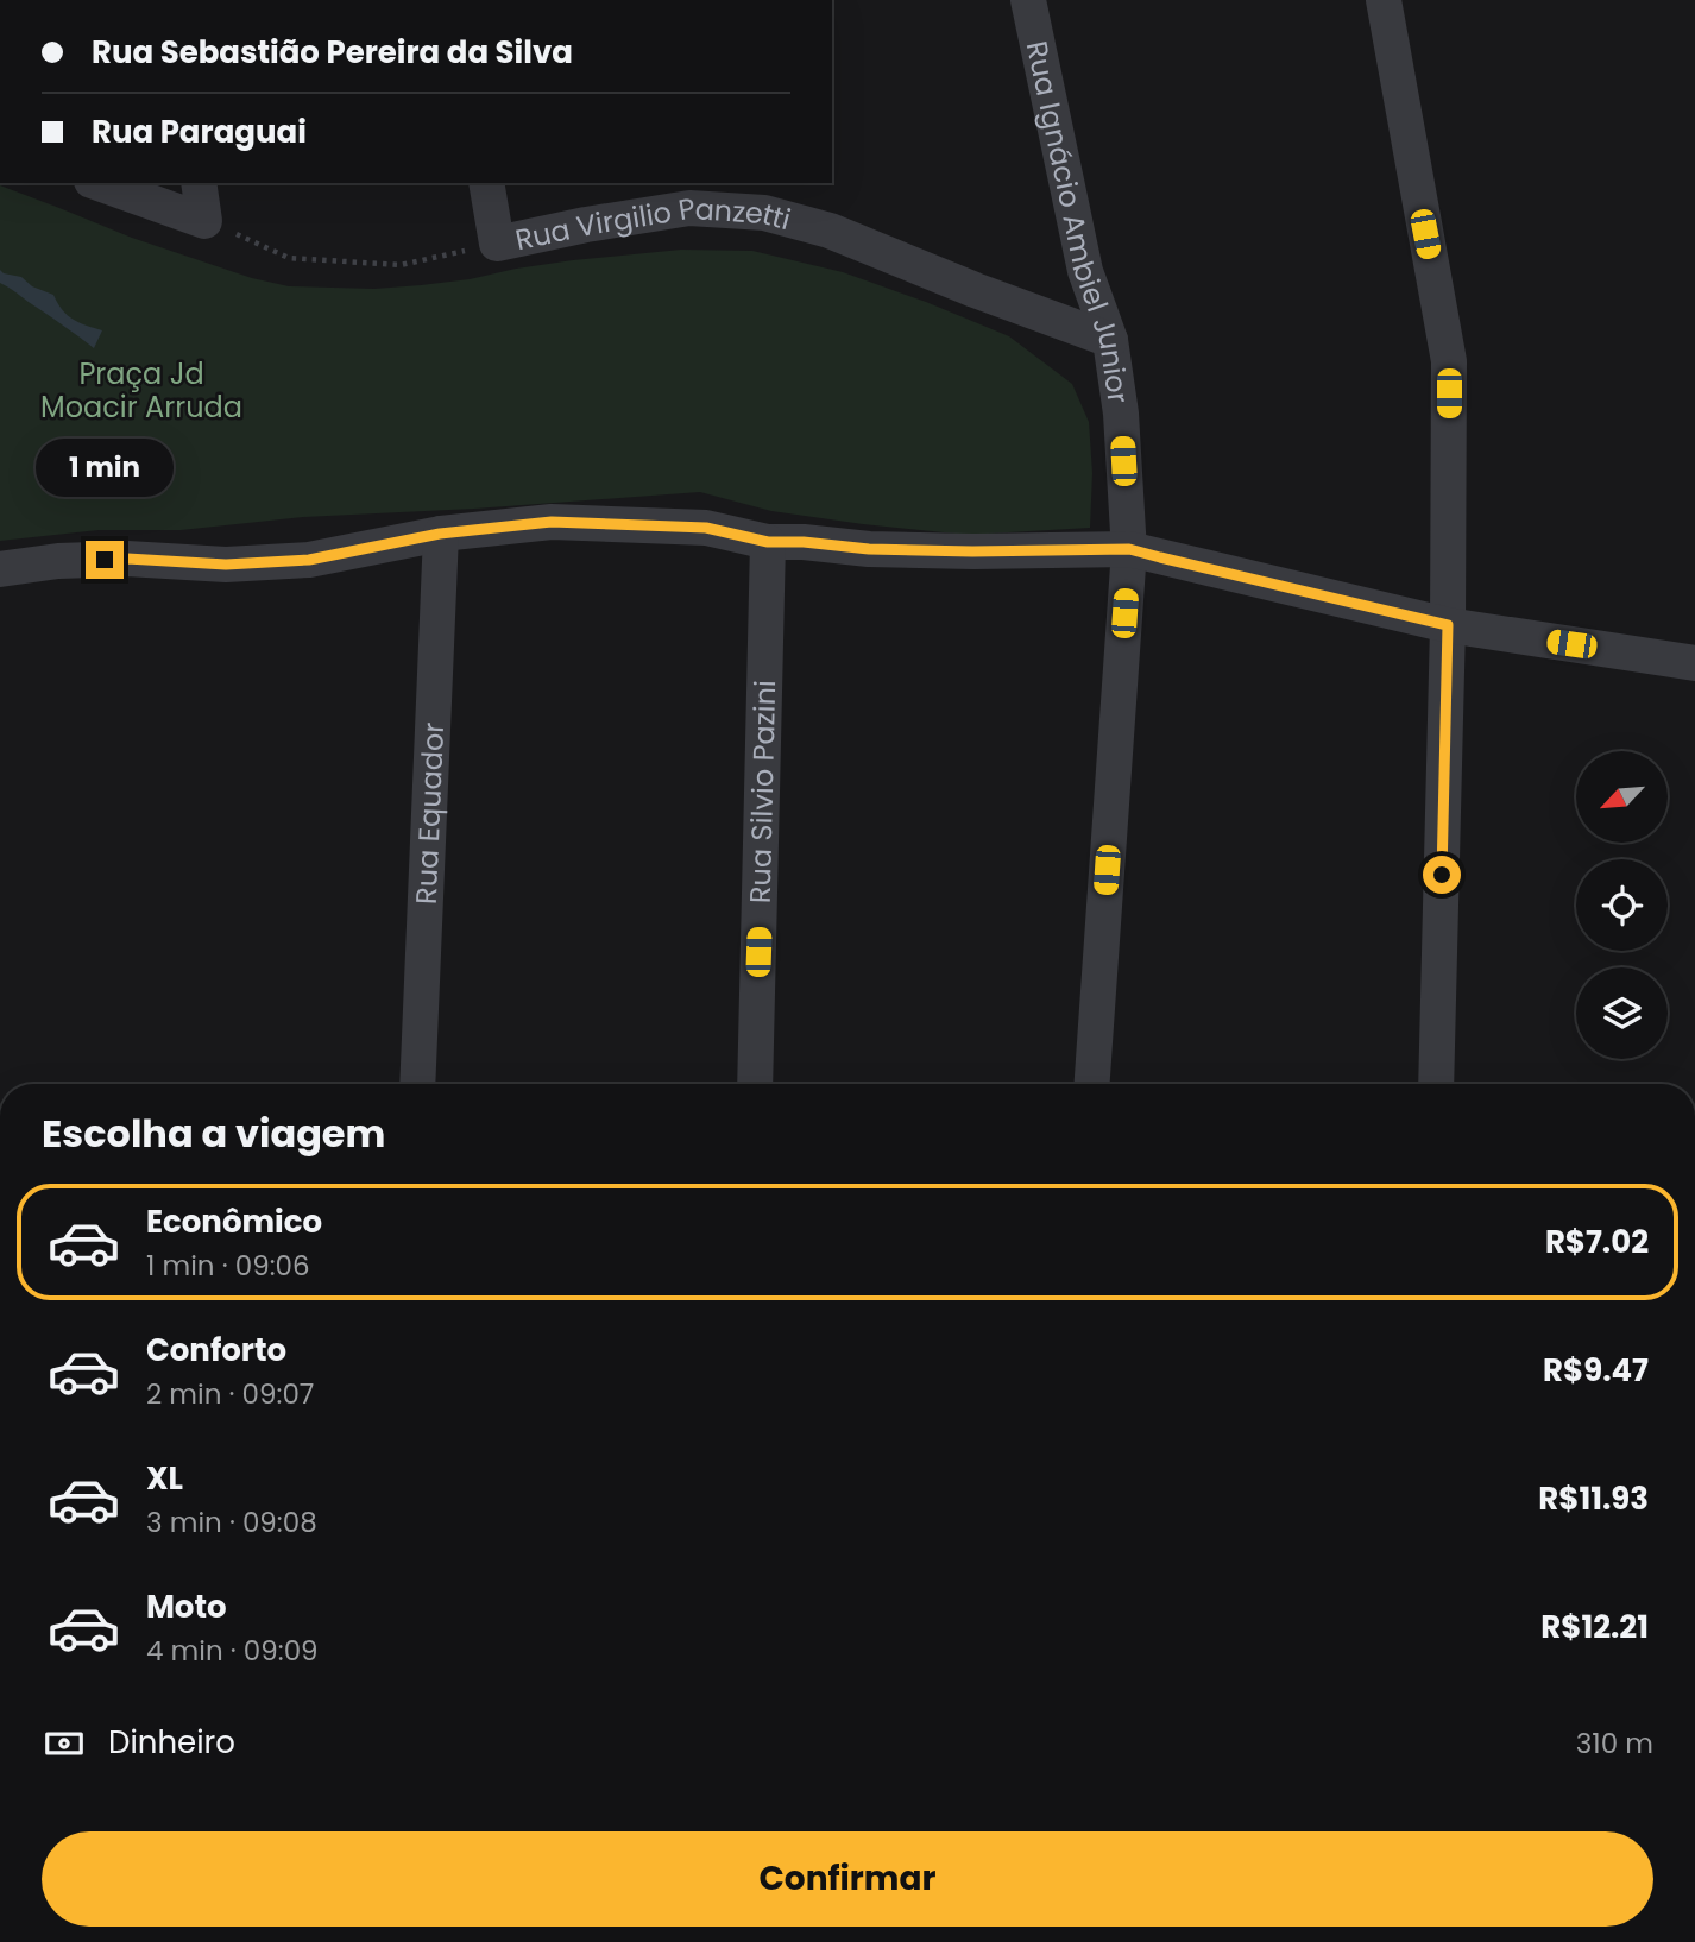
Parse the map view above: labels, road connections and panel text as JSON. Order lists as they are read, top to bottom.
{
  "streets": {
    "street": [
      "Rua Ignácio Ambiel Junior",
      "Rua Virgilio Panzetti",
      "Rua Silvio Pazini",
      "Rua Equador"
    ]
  },
  "crossings": [
    ["Rua Ignácio Ambiel Junior", "Rua Virgilio Panzetti"]
  ],
  "parks": ["Praça Jd Moacir Arruda"],
  "north": "bottom left",
  "page": {
    "banner": ["Rua Sebastião Pereira da Silva", "Rua Paraguai"],
    "bubble": "1 min",
    "heading": "Escolha a viagem",
    "list": [
      {
        "name": "Econômico",
        "note": "1 min · 09:06",
        "value": "R$7.02"
      },
      {
        "name": "Conforto",
        "note": "2 min · 09:07",
        "value": "R$9.47"
      },
      {
        "name": "XL",
        "note": "3 min · 09:08",
        "value": "R$11.93"
      },
      {
        "name": "Moto",
        "note": "4 min · 09:09",
        "value": "R$12.21"
      }
    ],
    "pay": ["Dinheiro", "310 m"],
    "buttons": "Confirmar"
  }
}
